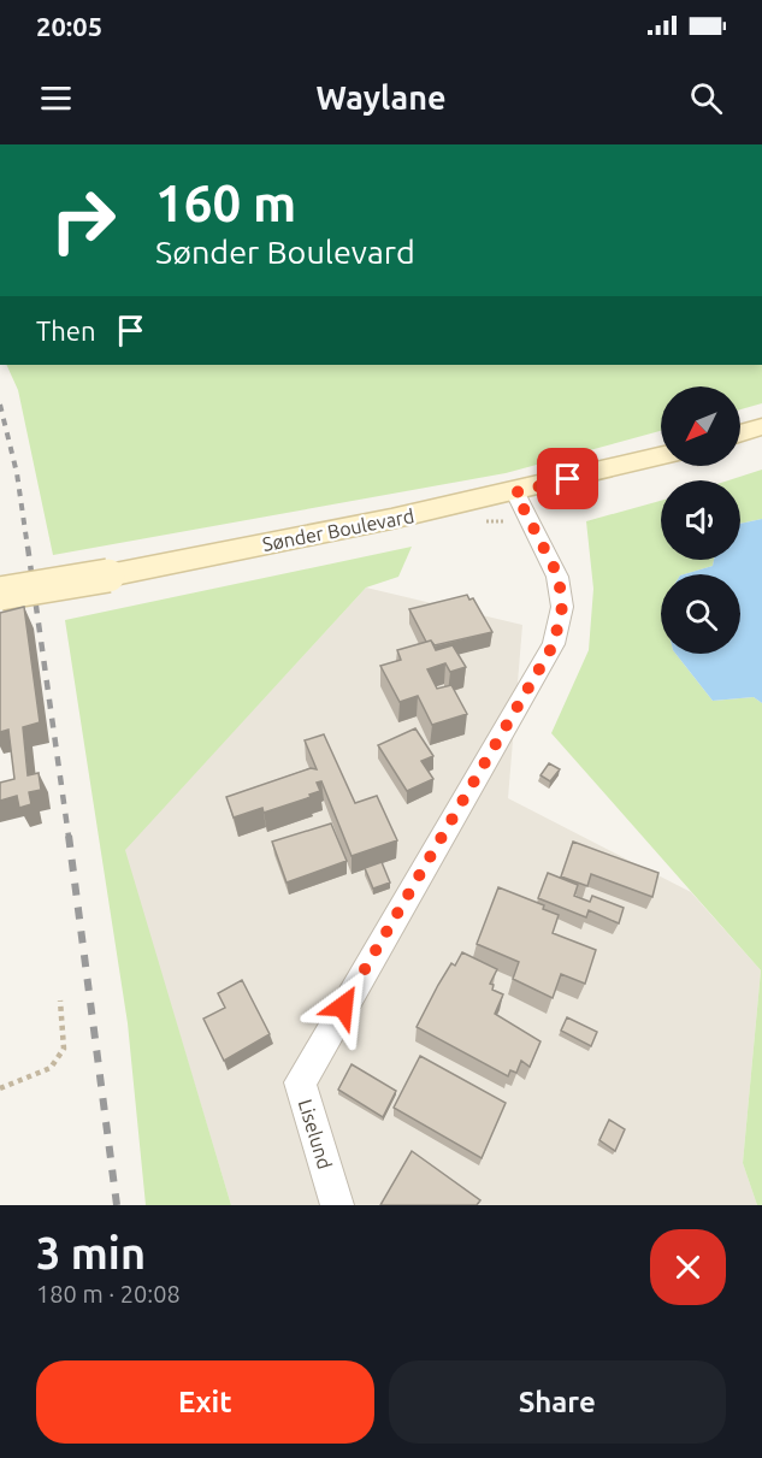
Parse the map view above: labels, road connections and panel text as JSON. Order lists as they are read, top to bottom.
{
  "streets": {
    "street": ["Sønder Boulevard", "Liselund"]
  },
  "crossings": [
    ["Sønder Boulevard", "Liselund"]
  ],
  "north": "bottom left",
  "page": {
    "status": "20:05",
    "header": "Waylane",
    "turn": ["160 m", "Sønder Boulevard"],
    "then": "Then",
    "heading": ["3 min", "180 m · 20:08"],
    "buttons": ["Exit", "Share"]
  }
}
